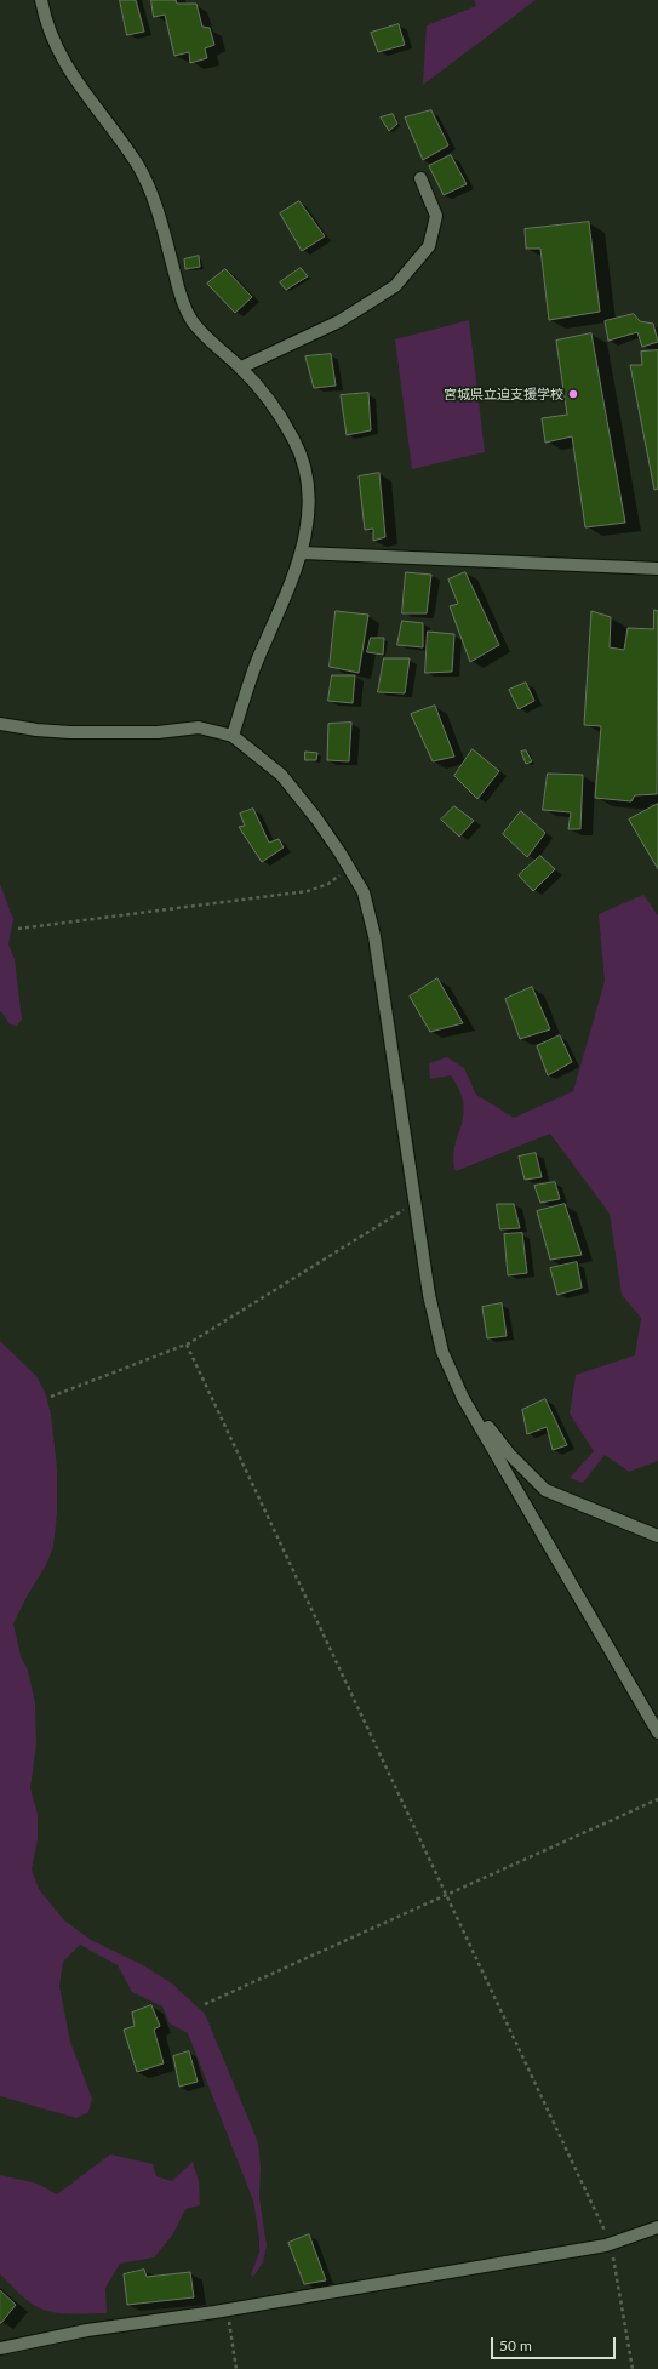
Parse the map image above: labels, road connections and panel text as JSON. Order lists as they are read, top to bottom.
{
  "places": ["宮城県立迫支援学校"],
  "scale_bar": "50 m"
}
